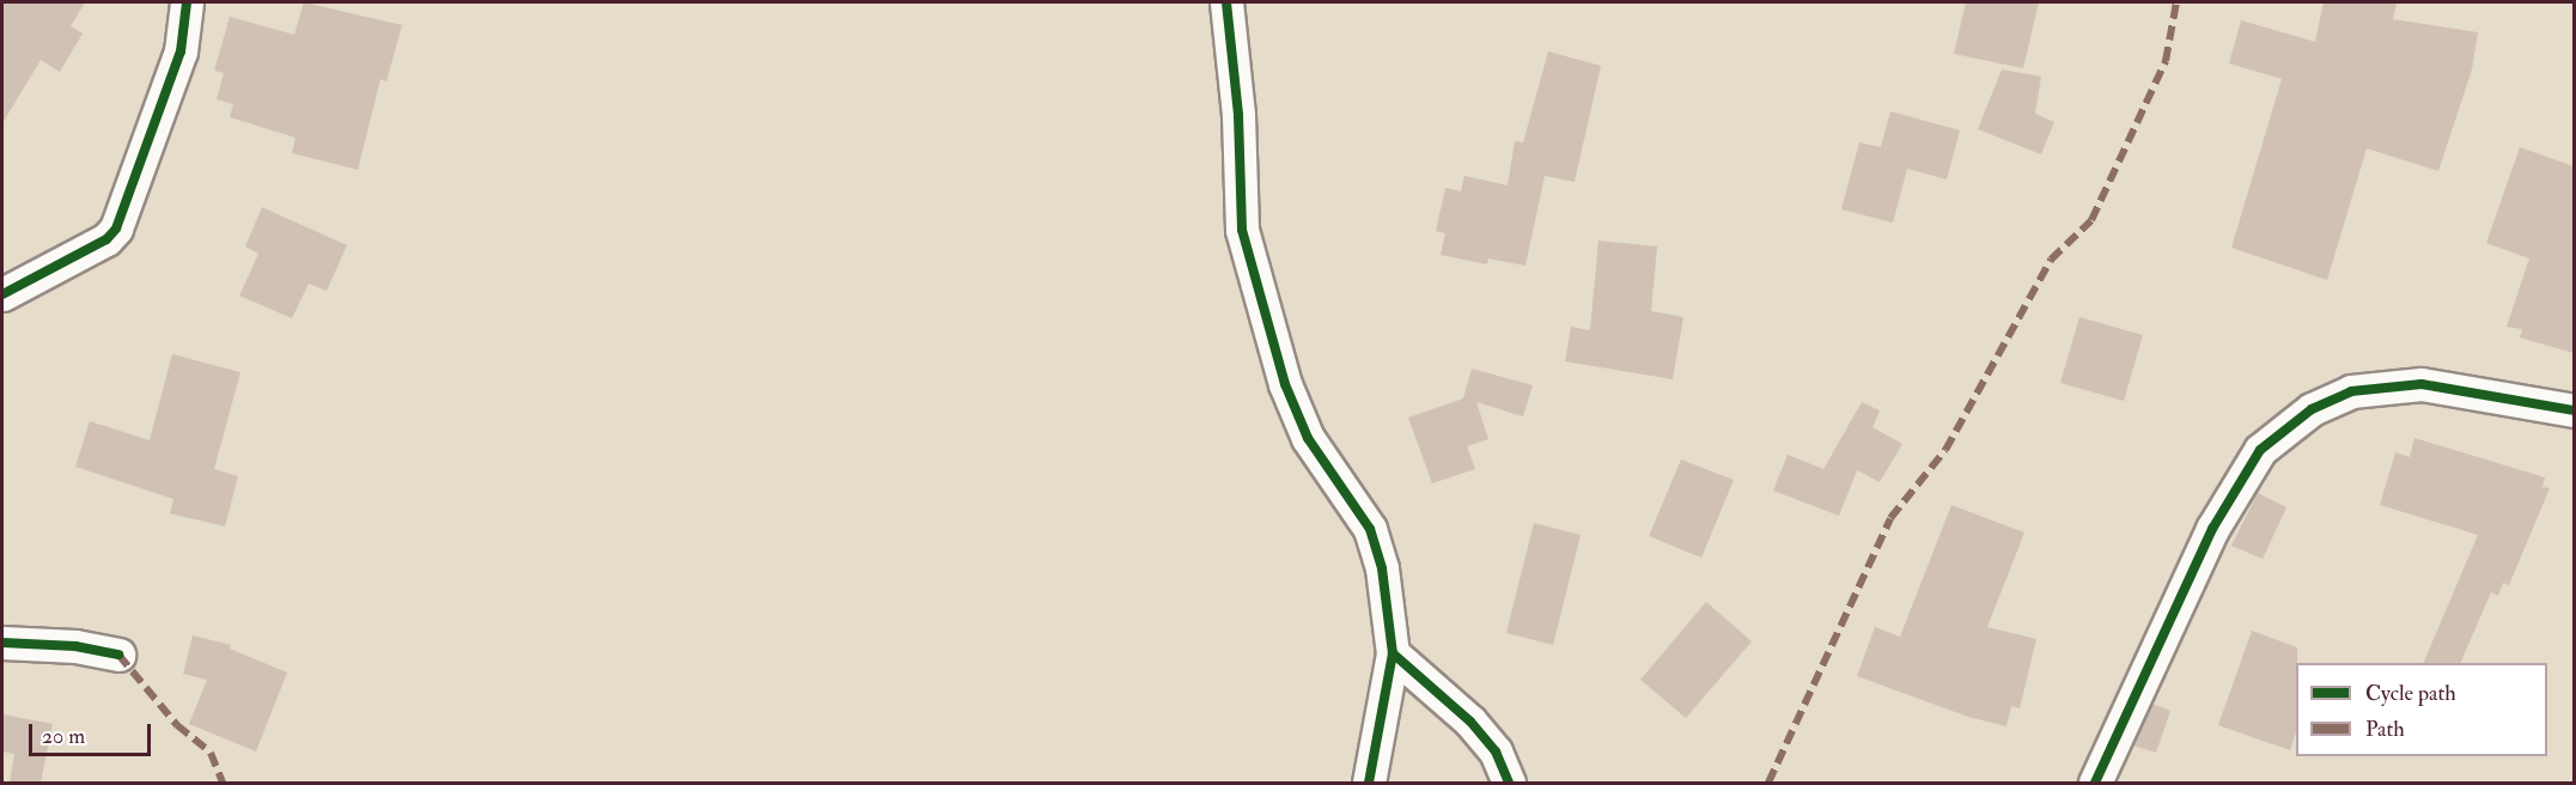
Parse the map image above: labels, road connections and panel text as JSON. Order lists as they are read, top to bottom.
{
  "legend": ["Cycle path", "Path"],
  "scale_bar": "20 m"
}
